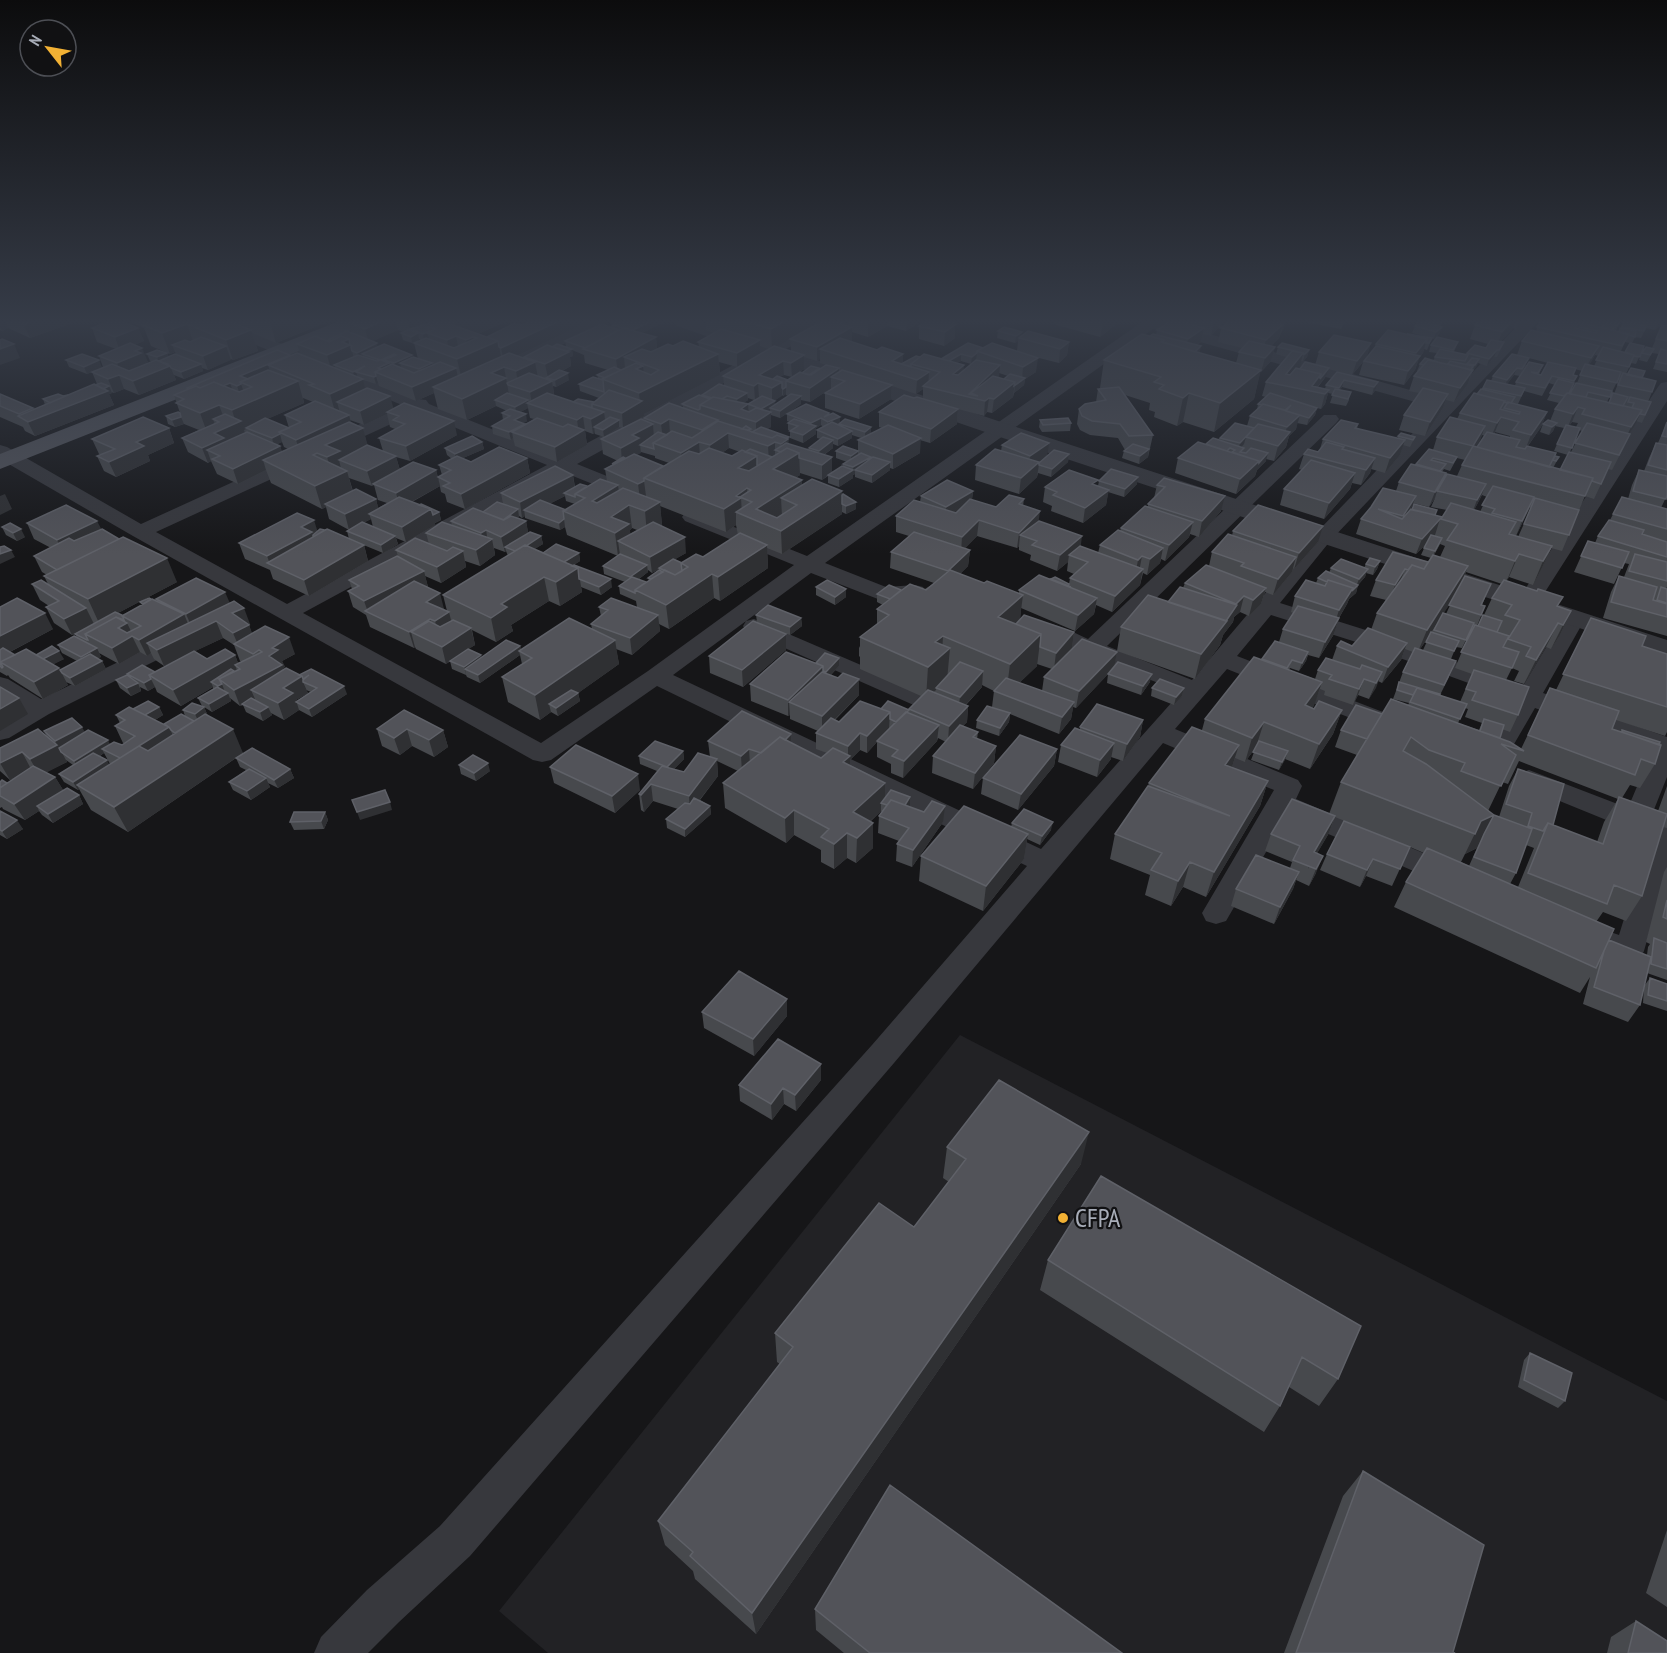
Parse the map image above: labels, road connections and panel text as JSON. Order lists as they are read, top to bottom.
{
  "places": ["CFPA"],
  "north": "top left"
}
